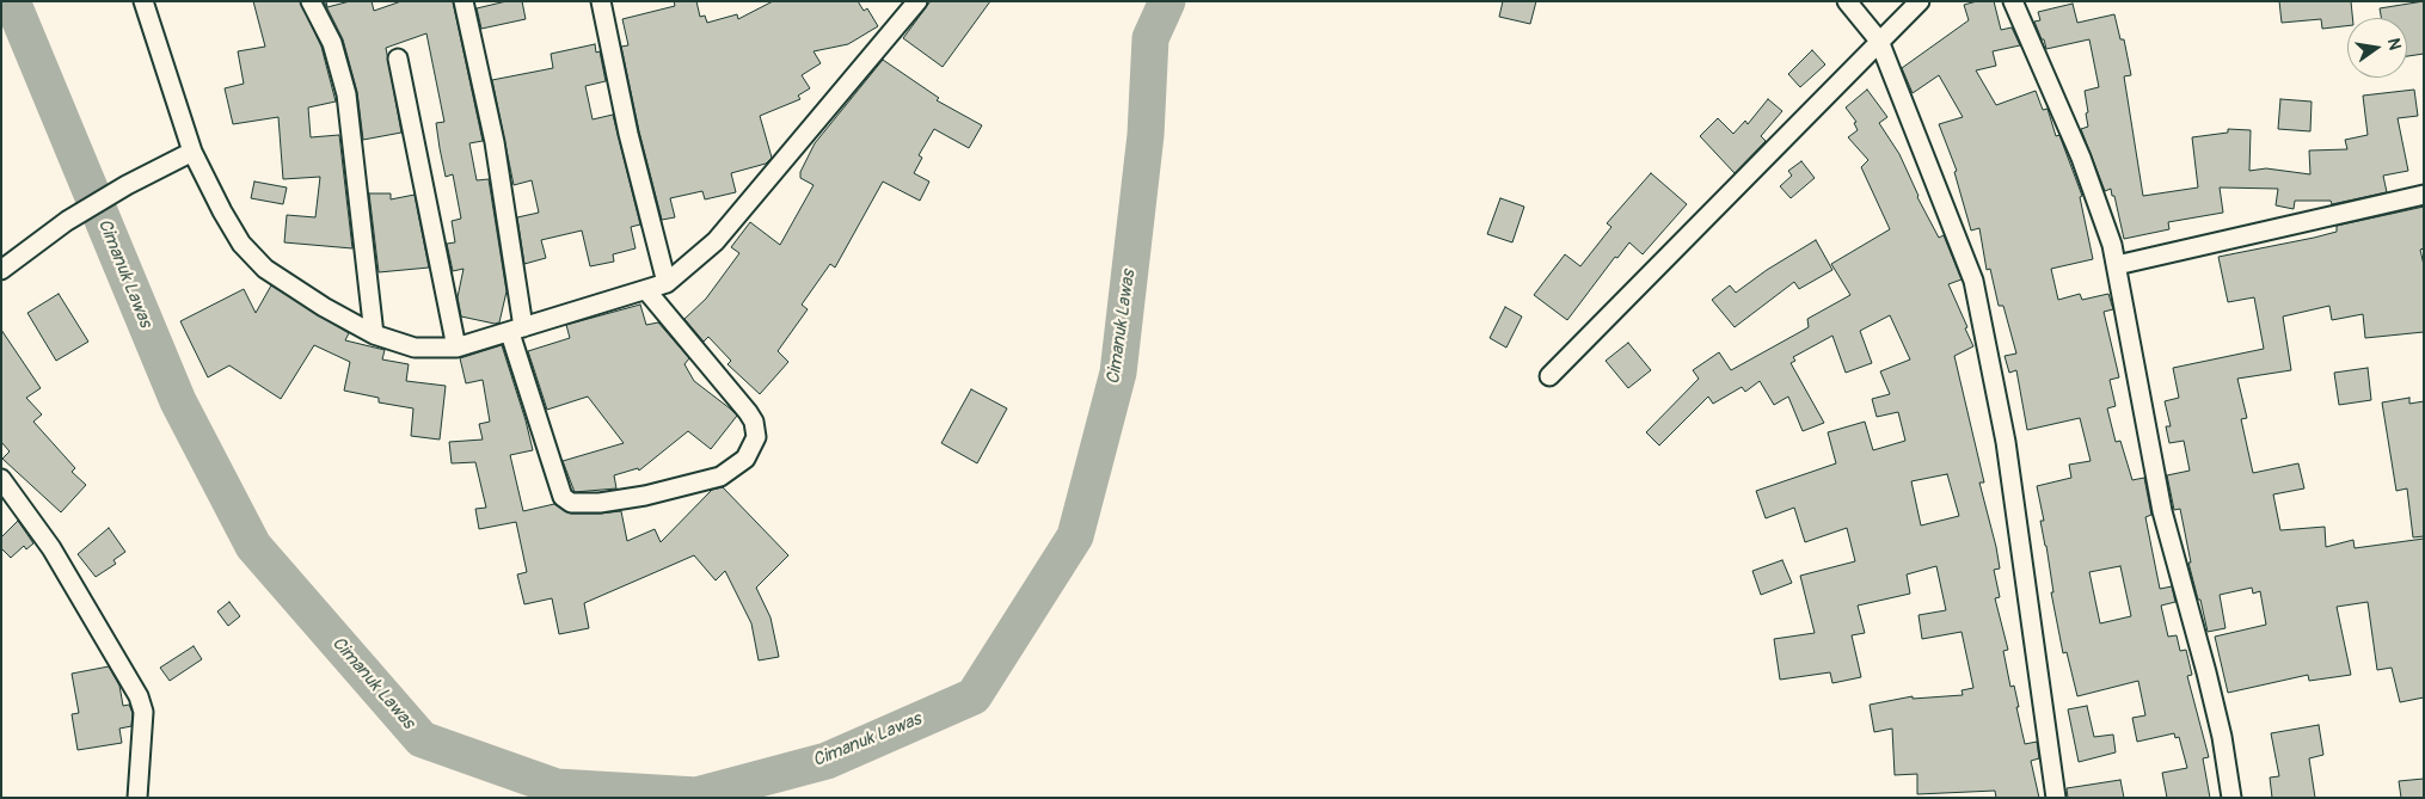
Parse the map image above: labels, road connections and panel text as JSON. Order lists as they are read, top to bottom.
{
  "water": ["Cimanuk Lawas"],
  "north": "right"
}
